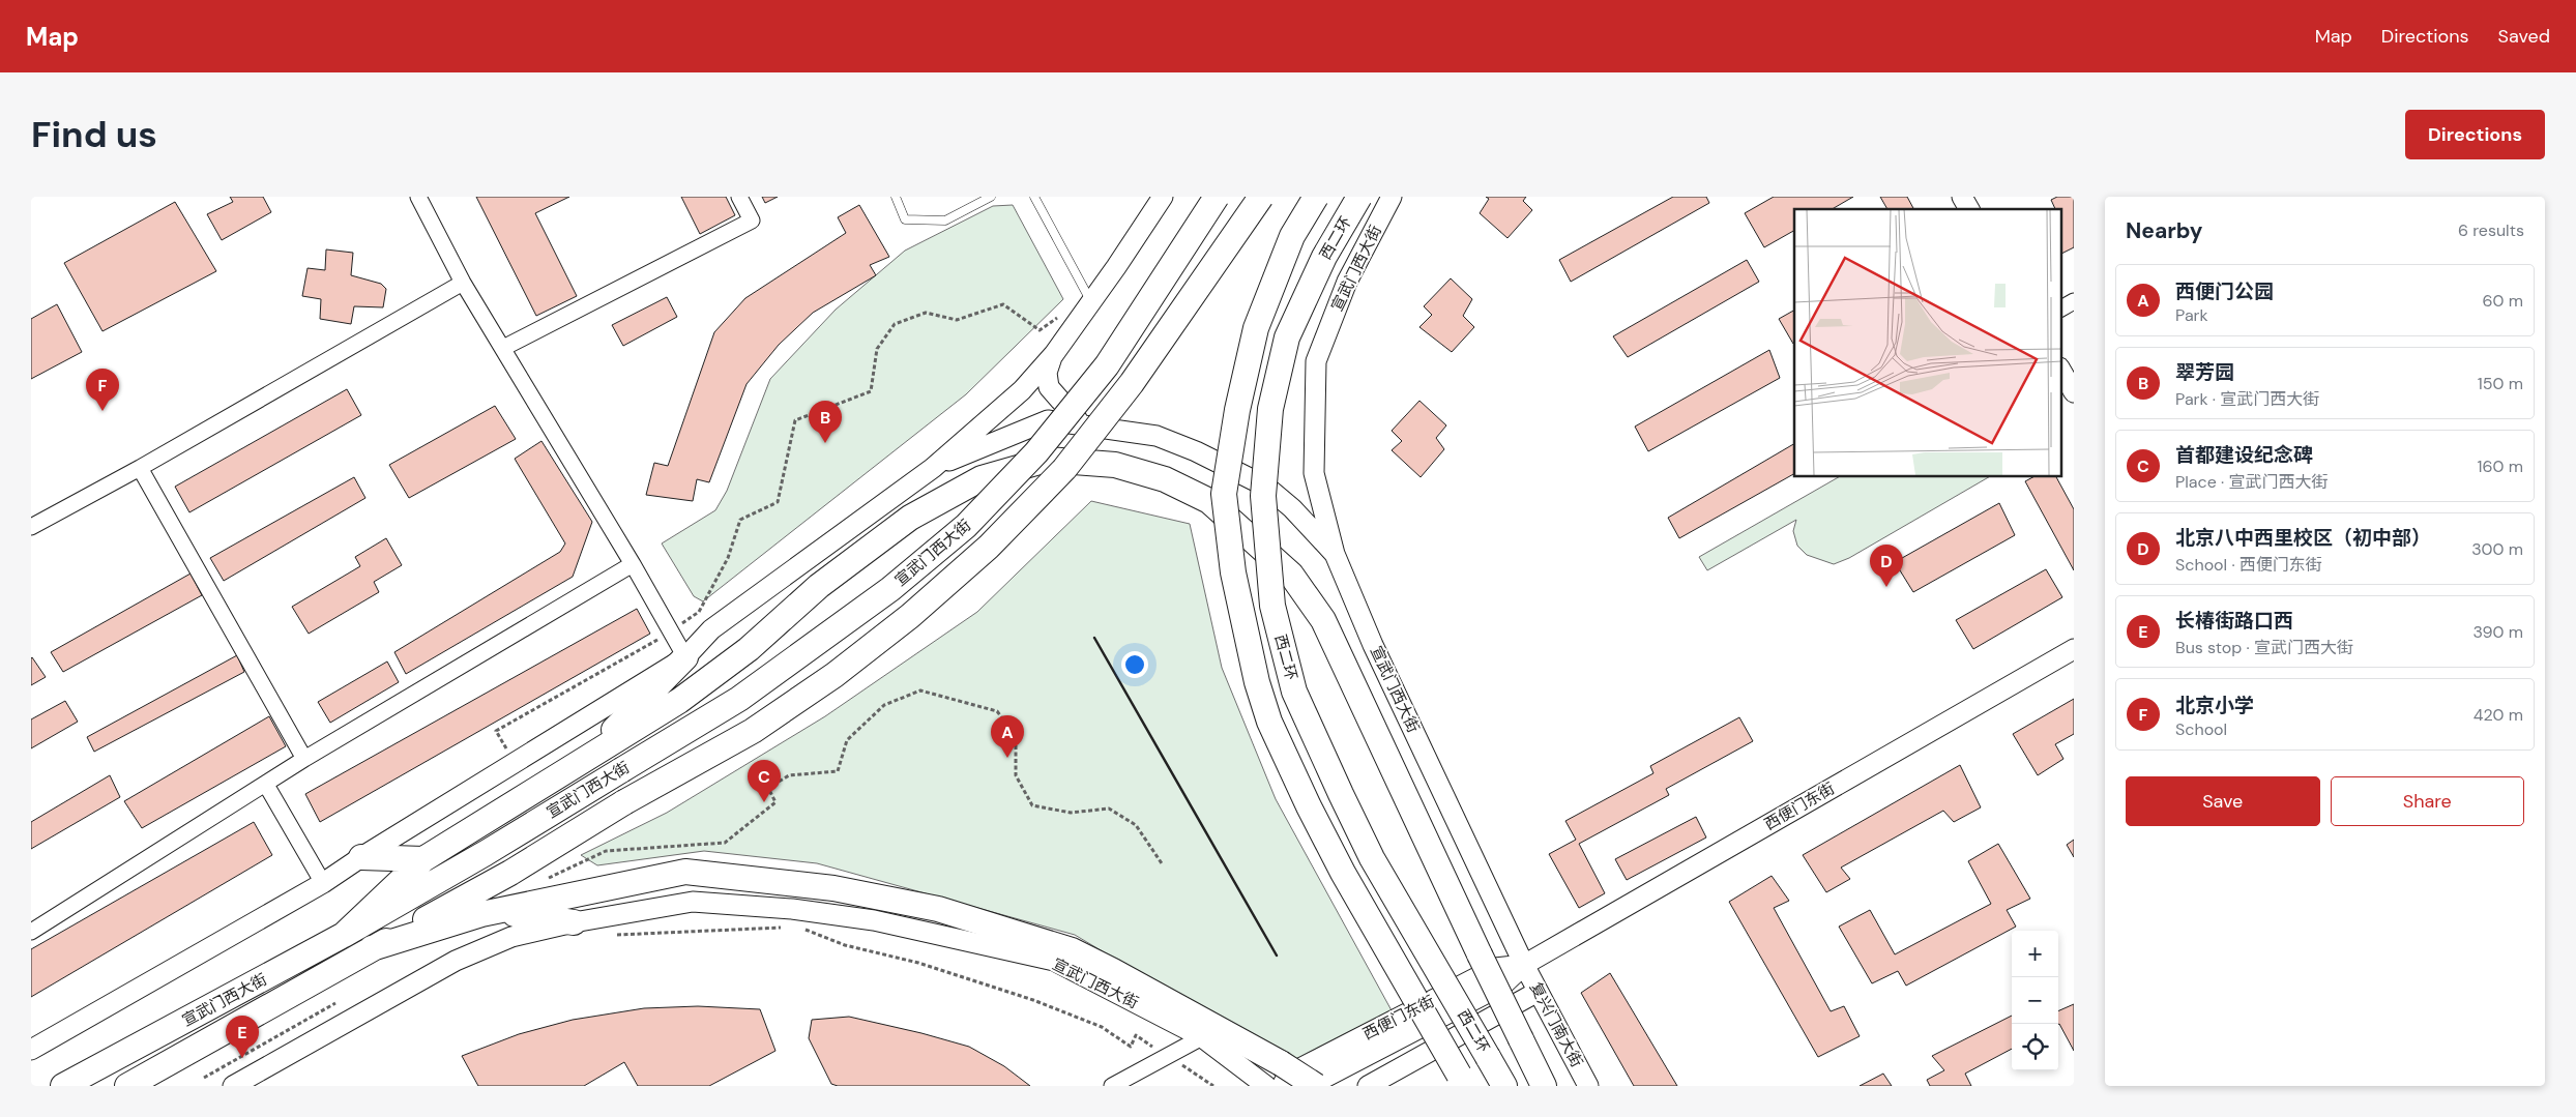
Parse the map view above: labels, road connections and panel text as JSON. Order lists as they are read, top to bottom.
{
  "streets": {
    "highway": ["西二环", "宣武门西大街"],
    "street": ["西便门东街", "复兴门南大街"]
  },
  "crossings": [
    ["宣武门西大街", "西便门东街"],
    ["宣武门西大街", "复兴门南大街"],
    ["西便门东街", "复兴门南大街"]
  ],
  "page": {
    "header": "Map",
    "nav": ["Map", "Directions", "Saved"],
    "buttons": [
      "Directions",
      ["Save", "Share"]
    ],
    "title": "Find us",
    "heading": ["Nearby", "6 results"],
    "list": [
      {
        "mark": "A",
        "name": "西便门公园",
        "note": "Park",
        "value": "60 m"
      },
      {
        "mark": "B",
        "name": "翠芳园",
        "note": "Park · 宣武门西大街",
        "value": "150 m"
      },
      {
        "mark": "C",
        "name": "首都建设纪念碑",
        "note": "Place · 宣武门西大街",
        "value": "160 m"
      },
      {
        "mark": "D",
        "name": "北京八中西里校区（初中部）",
        "note": "School · 西便门东街",
        "value": "300 m"
      },
      {
        "mark": "E",
        "name": "长椿街路口西",
        "note": "Bus stop · 宣武门西大街",
        "value": "390 m"
      },
      {
        "mark": "F",
        "name": "北京小学",
        "note": "School",
        "value": "420 m"
      }
    ],
    "pins": [
      "F",
      "B",
      "D",
      "A",
      "C",
      "E"
    ],
    "map_buttons": ["+", "−"]
  }
}
